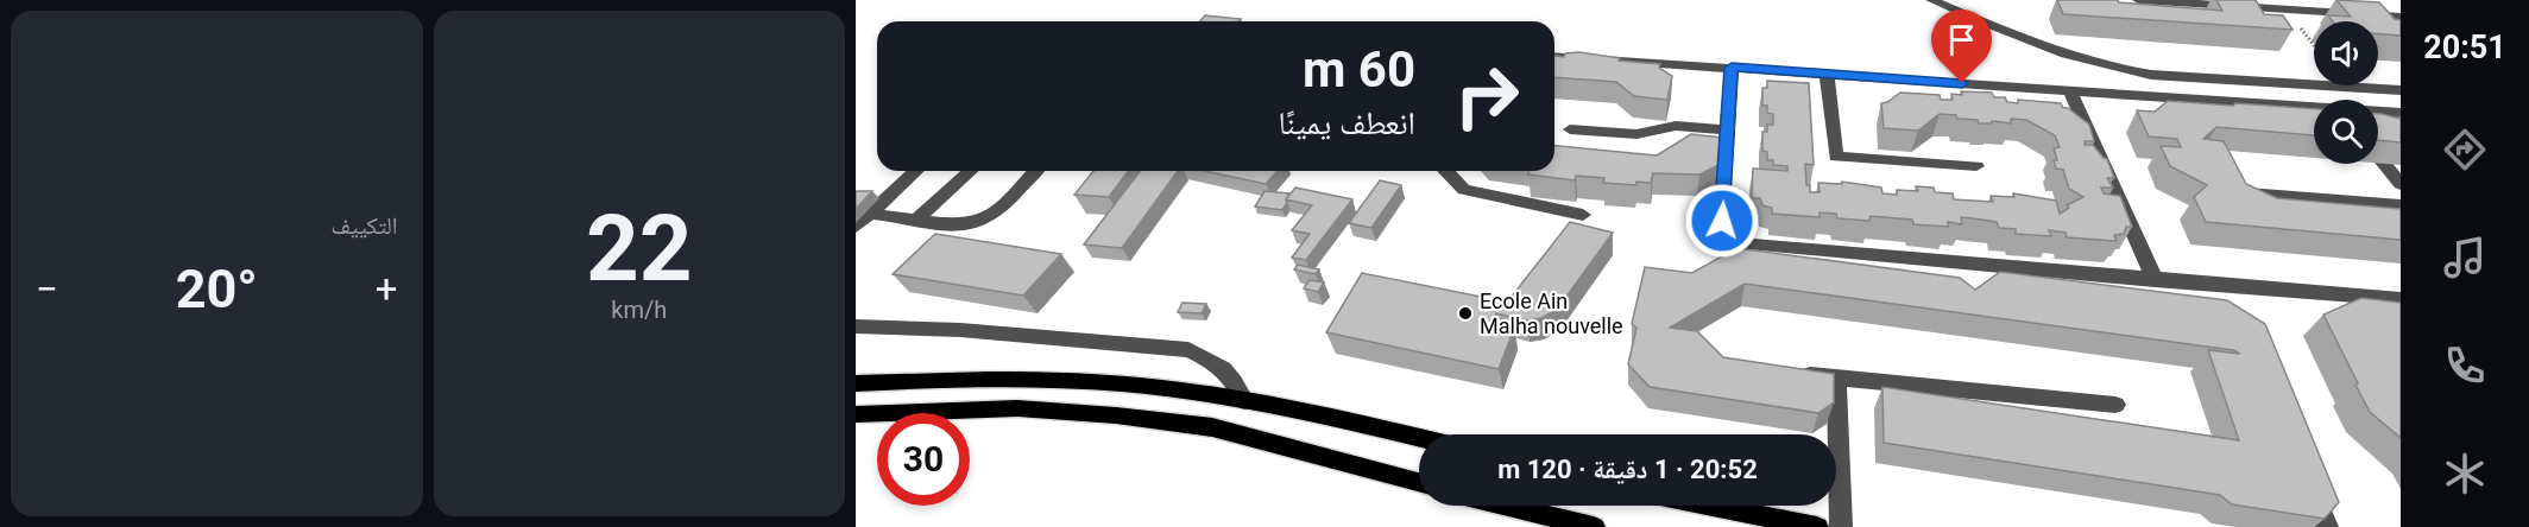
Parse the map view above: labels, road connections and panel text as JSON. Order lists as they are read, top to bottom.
{
  "places": ["Ecole Ain Malha nouvelle"],
  "page": {
    "tabs": "20:51",
    "tile": [
      ["22", "km/h"],
      "التكييف"
    ],
    "turn": ["60 m", "انعطف يمينًا"],
    "heat": ["−", "20°", "+"],
    "limit": "30",
    "trip": "20:52 · 1 دقيقة · 120 m"
  }
}
